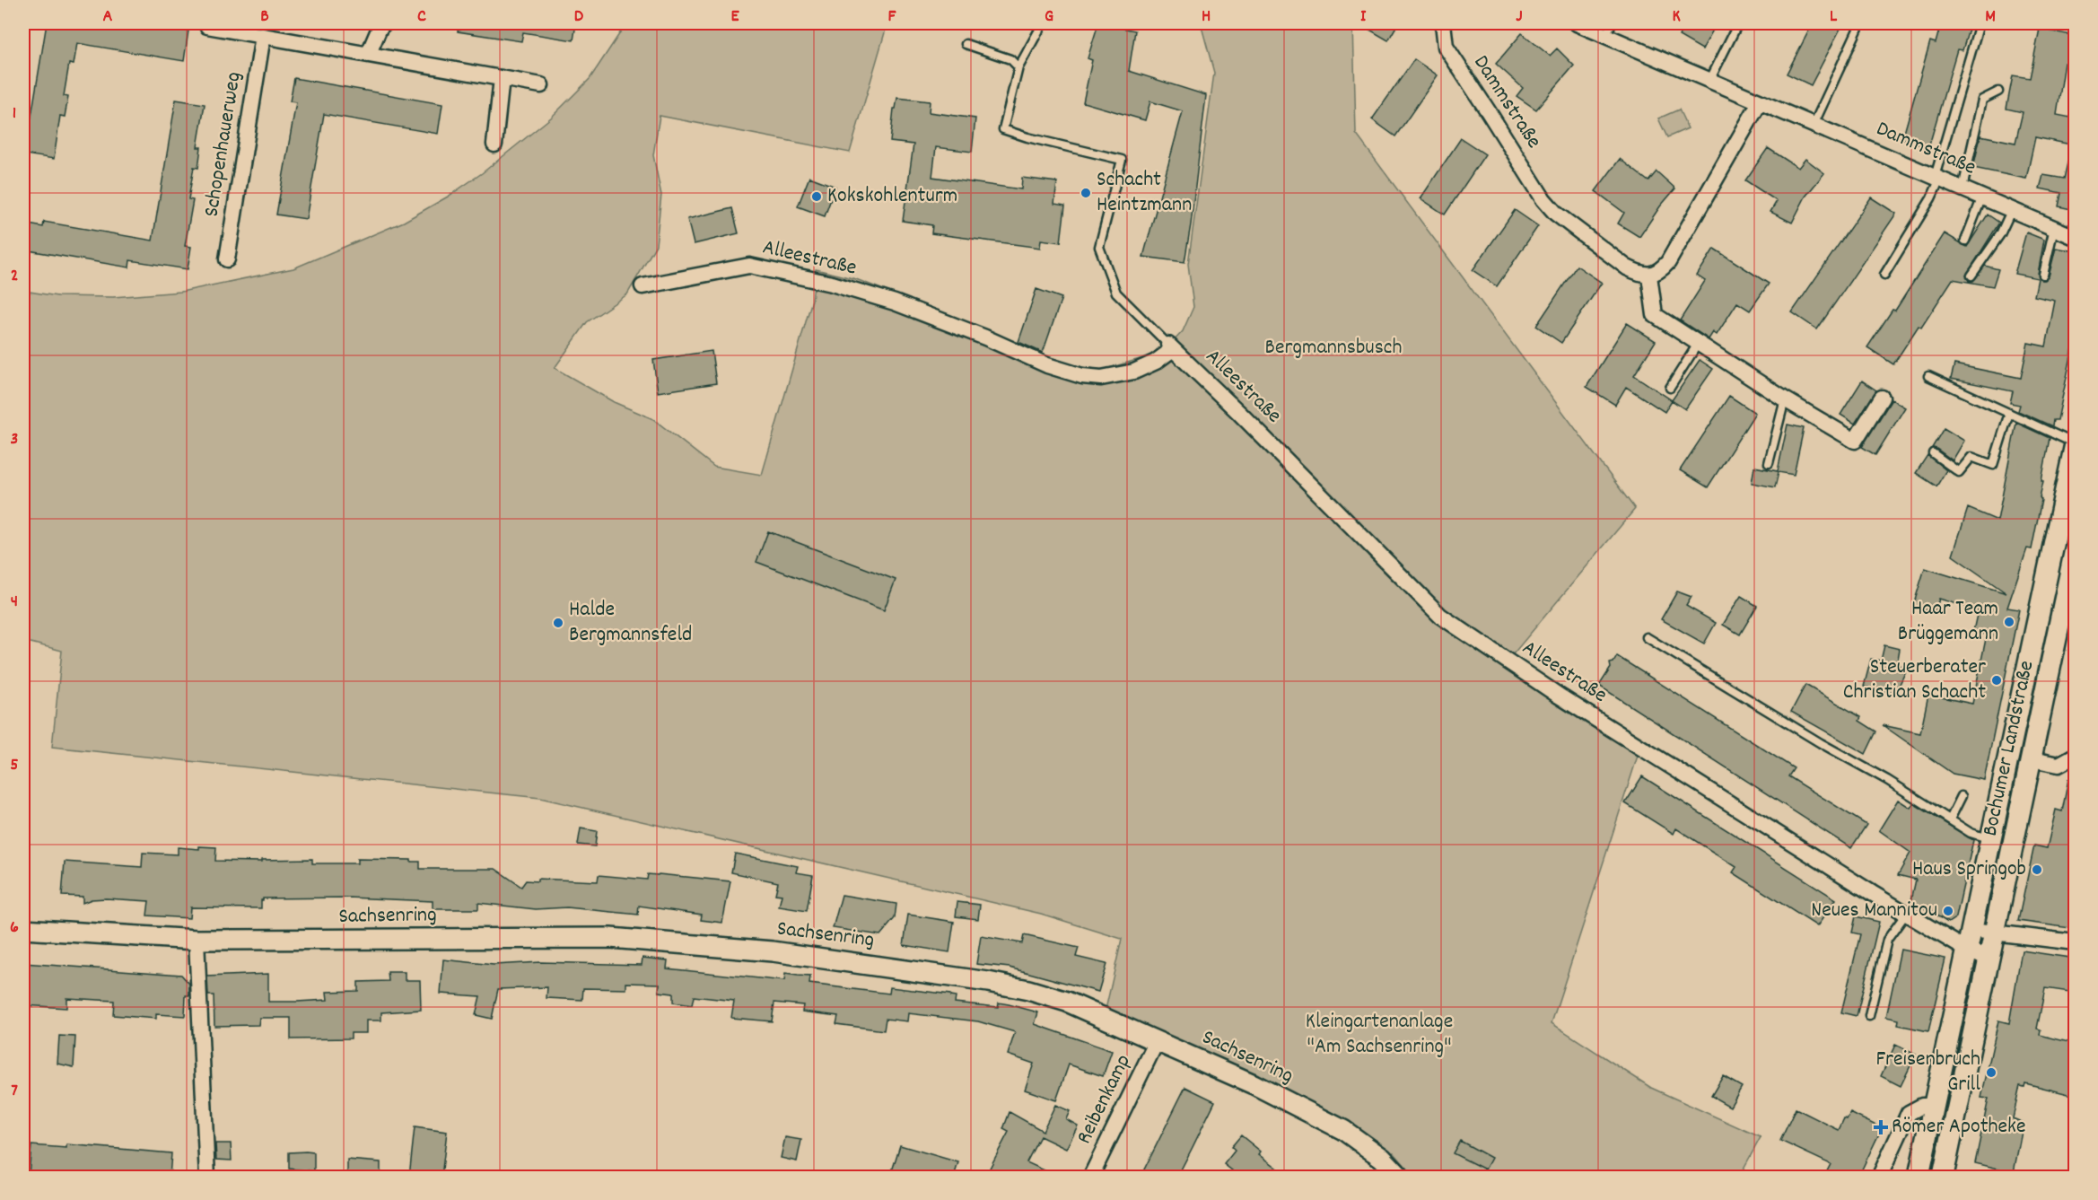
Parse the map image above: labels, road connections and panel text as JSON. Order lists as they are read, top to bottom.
{
  "streets": {
    "main road": ["Bochumer Landstraße"],
    "street": [
      "Dammstraße",
      "Schopenhauerweg",
      "Alleestraße",
      "Sachsenring",
      "Reibenkamp"
    ]
  },
  "crossings": [
    ["Alleestraße", "Bochumer Landstraße"],
    ["Sachsenring", "Reibenkamp"]
  ],
  "parks": ["Bergmannsbusch", "Kleingartenanlage \"Am Sachsenring\""],
  "places": {
    "other": [
      "Schacht Heintzmann",
      "Kokskohlenturm",
      "Haar Team Brüggemann",
      "Halde Bergmannsfeld",
      "Steuerberater Christian Schacht",
      "Haus Springob",
      "Neues Mannitou",
      "Freisenbruch Grill"
    ],
    "health": ["Römer Apotheke"]
  },
  "grid": {
    "columns": [
      "A",
      "B",
      "C",
      "D",
      "E",
      "F",
      "G",
      "H",
      "I",
      "J",
      "K",
      "L",
      "M"
    ],
    "rows": [
      "1",
      "2",
      "3",
      "4",
      "5",
      "6",
      "7"
    ]
  }
}
